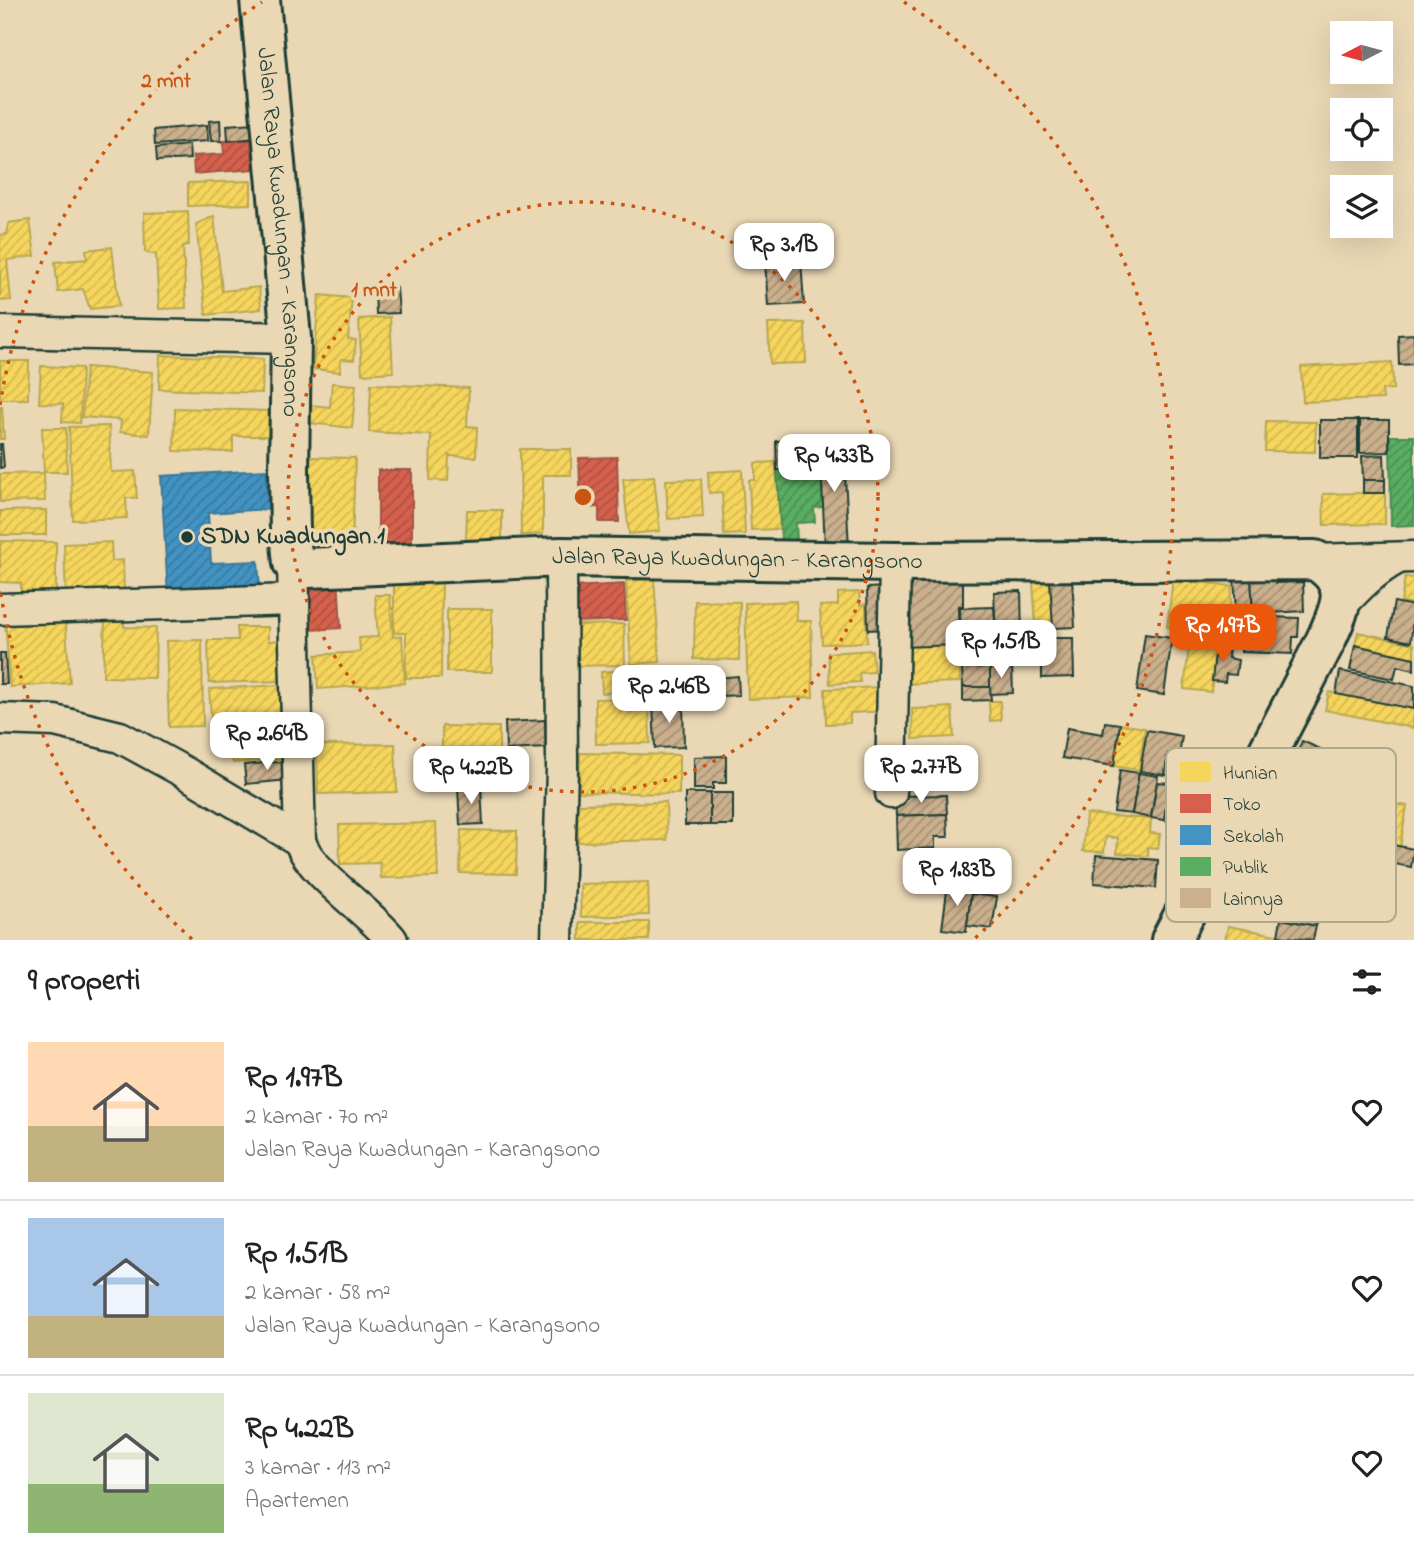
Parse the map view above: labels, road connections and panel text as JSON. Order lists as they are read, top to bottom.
{
  "streets": {
    "main road": ["Jalan Raya Kwadungan - Karangsono"]
  },
  "places": ["SDN Kwadungan 1"],
  "legend": [
    "Hunian",
    "Toko",
    "Sekolah",
    "Publik",
    "Lainnya"
  ],
  "north": "left",
  "page": {
    "price": [
      "Rp 3.1B",
      "Rp 4.33B",
      "Rp 1.97B",
      "Rp 1.51B",
      "Rp 2.46B",
      "Rp 2.64B",
      "Rp 2.77B",
      "Rp 4.22B",
      "Rp 1.83B"
    ],
    "heading": "9 properti",
    "list": [
      {
        "name": "Rp 1.97B",
        "note": "2 kamar · 70 m² · Jalan Raya Kwadungan - Karangsono"
      },
      {
        "name": "Rp 1.51B",
        "note": "2 kamar · 58 m² · Jalan Raya Kwadungan - Karangsono"
      },
      {
        "name": "Rp 4.22B",
        "note": "3 kamar · 113 m² · Apartemen"
      }
    ]
  },
  "rings": ["2 mnt", "1 mnt"]
}
